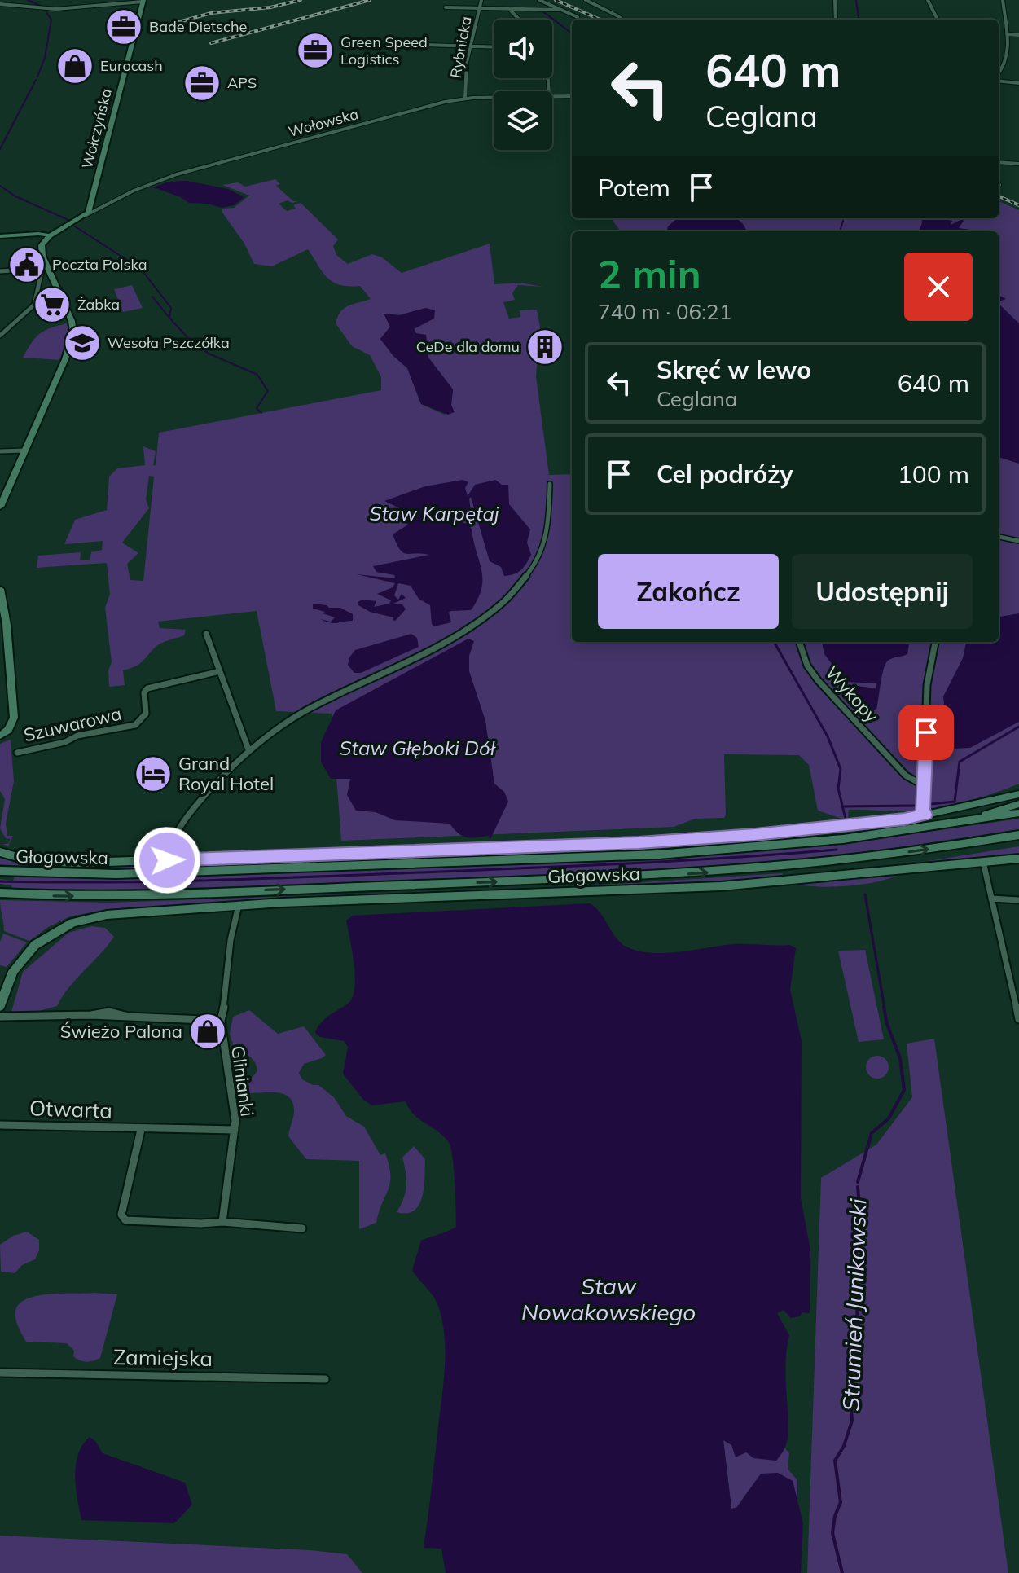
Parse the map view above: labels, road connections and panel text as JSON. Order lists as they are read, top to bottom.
{
  "streets": {
    "street": [
      "Rybnicka",
      "Wołowska",
      "Wołczyńska",
      "Wykopy",
      "Szuwarowa",
      "Głogowska",
      "Glinianki",
      "Otwarta",
      "Zamiejska"
    ]
  },
  "crossings": [
    ["Rybnicka", "Wołowska"],
    ["Wołowska", "Wołczyńska"],
    ["Głogowska", "Glinianki"],
    ["Glinianki", "Otwarta"]
  ],
  "water": [
    "Staw Karpętaj",
    "Staw Głęboki Dół",
    "Staw Nowakowskiego",
    "Strumień Junikowski"
  ],
  "places": {
    "office": ["Bade Dietsche", "Green Speed Logistics", "APS"],
    "shop": ["Eurocash", "Świeżo Palona"],
    "public building": ["Poczta Polska"],
    "supermarket": ["Żabka"],
    "school or university": ["Wesoła Pszczółka"],
    "building": ["CeDe dla domu"],
    "hotel": ["Grand Royal Hotel"]
  },
  "page": {
    "turn": ["640 m", "Ceglana"],
    "then": "Potem",
    "heading": ["2 min", "740 m · 06:21"],
    "list": [
      {
        "name": "Skręć w lewo",
        "note": "Ceglana",
        "value": "640 m"
      },
      {
        "name": "Cel podróży",
        "value": "100 m"
      }
    ],
    "buttons": ["Zakończ", "Udostępnij"]
  }
}
